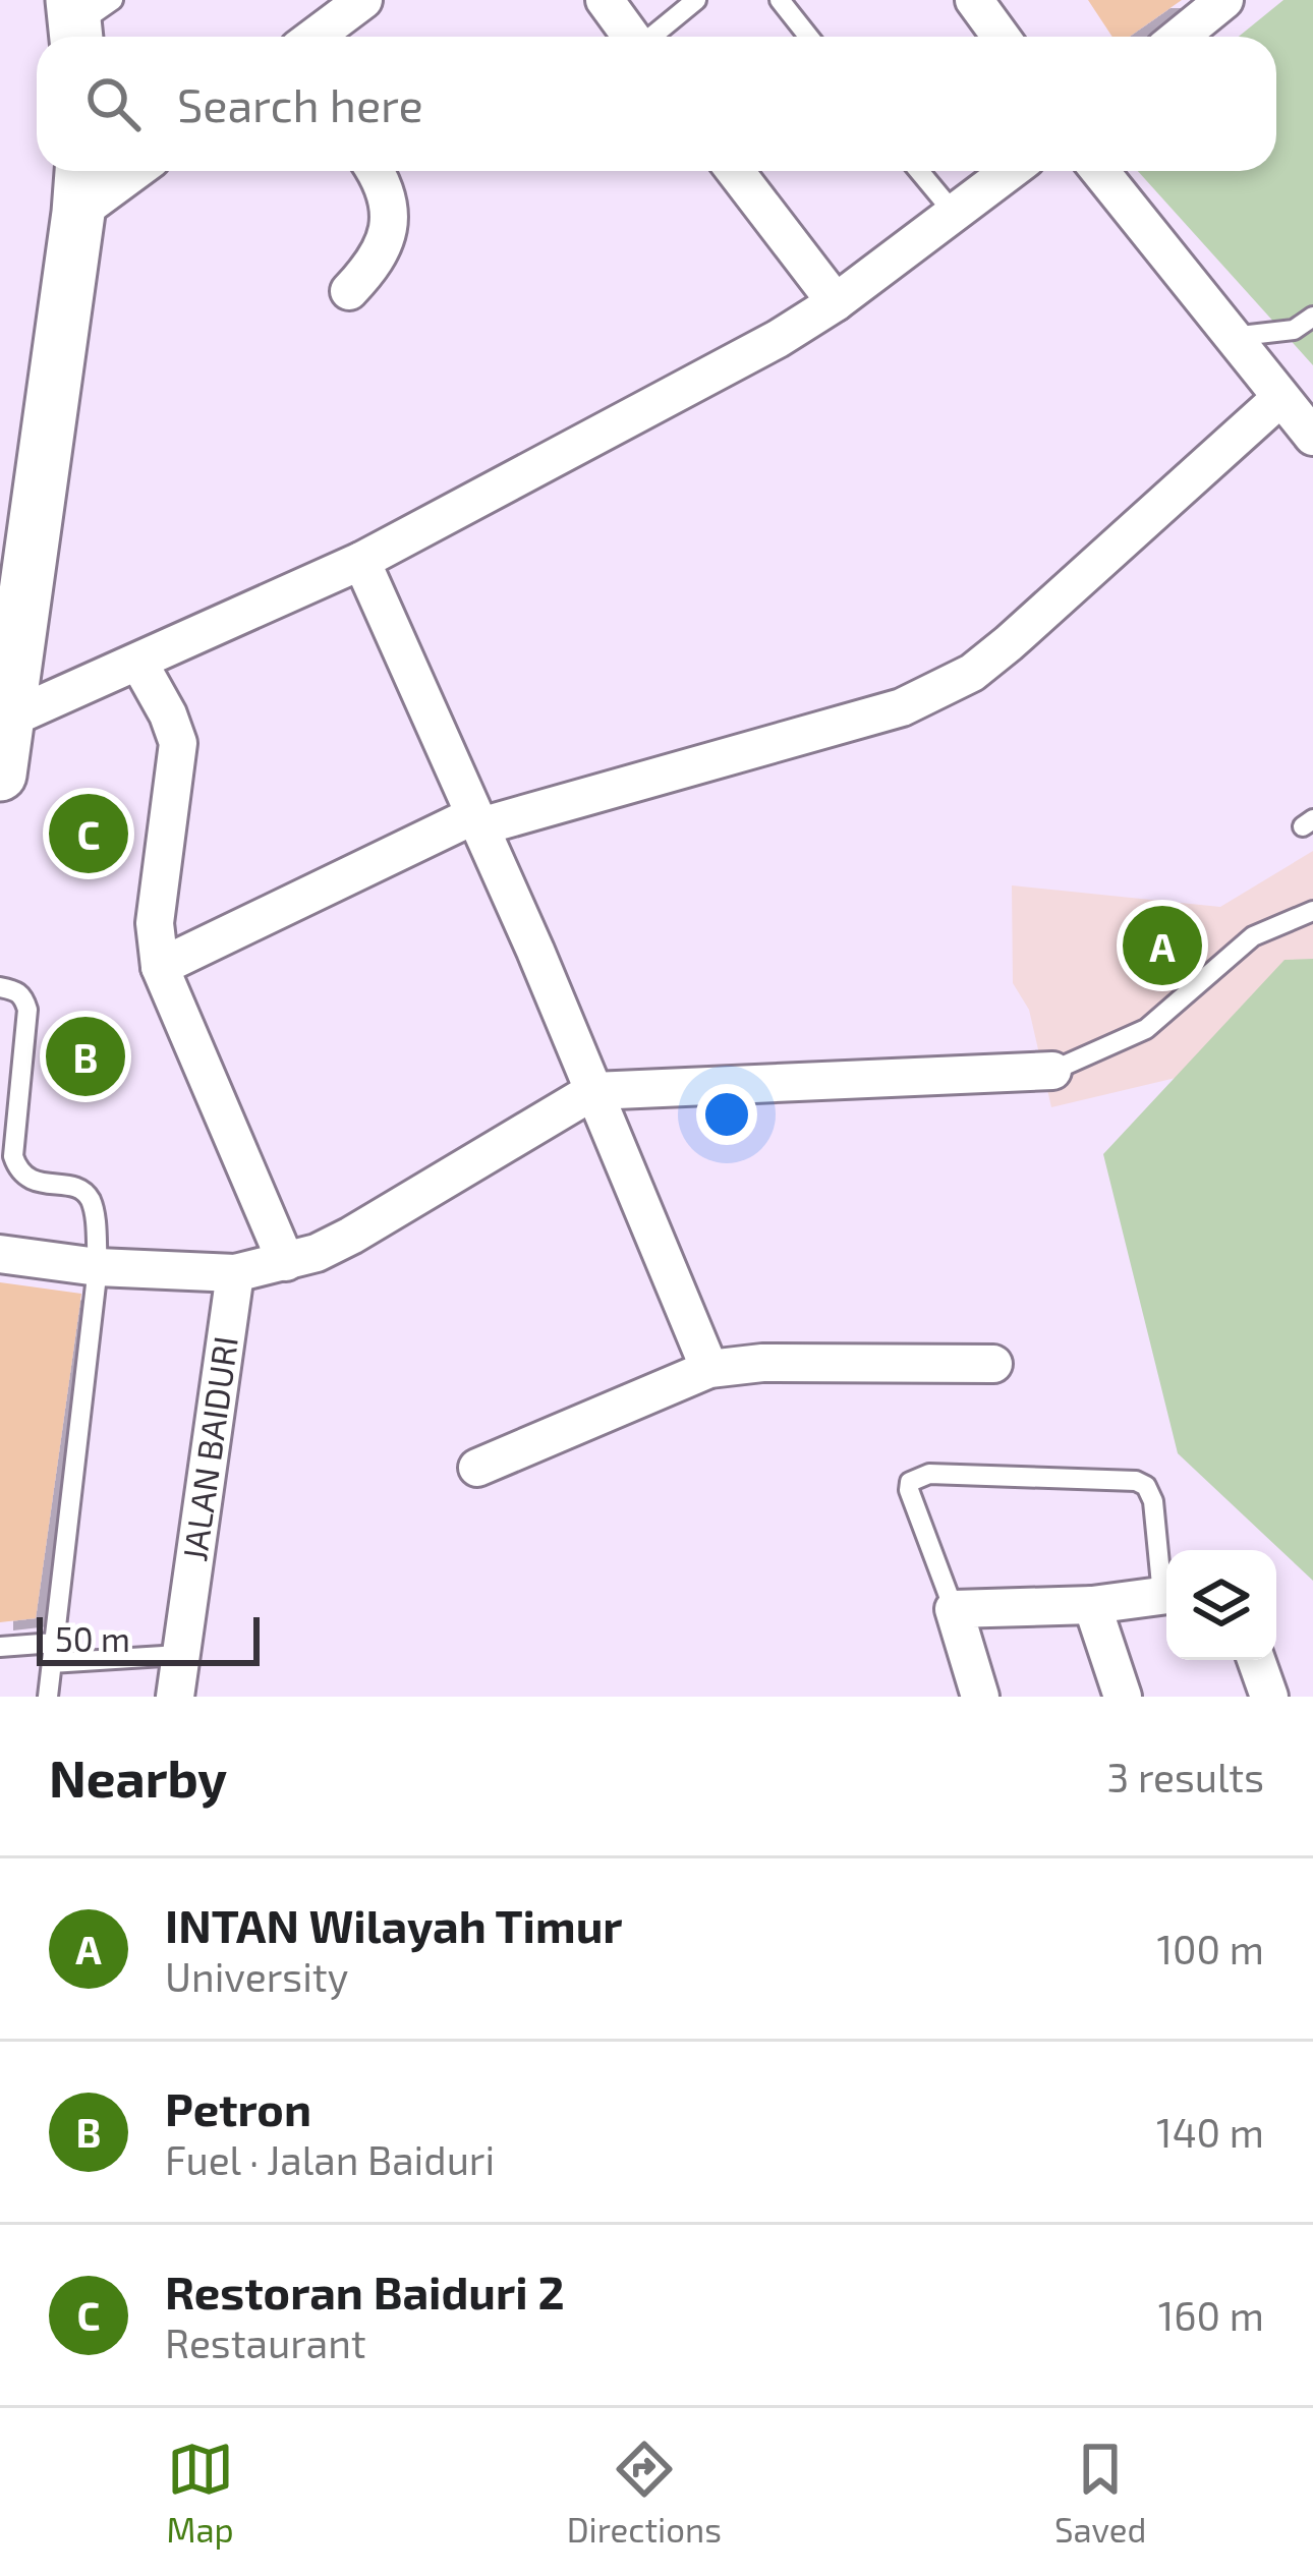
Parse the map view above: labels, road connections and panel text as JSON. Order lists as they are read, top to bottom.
{
  "streets": {
    "street": ["JALAN BAIDURI"]
  },
  "scale_bar": "50 m",
  "page": {
    "search": "Search here",
    "pins": ["C", "A", "B"],
    "scale": "50 m",
    "heading": ["Nearby", "3 results"],
    "list": [
      {
        "mark": "A",
        "name": "INTAN Wilayah Timur",
        "note": "University",
        "value": "100 m"
      },
      {
        "mark": "B",
        "name": "Petron",
        "note": "Fuel · Jalan Baiduri",
        "value": "140 m"
      },
      {
        "mark": "C",
        "name": "Restoran Baiduri 2",
        "note": "Restaurant",
        "value": "160 m"
      }
    ],
    "nav": ["Map", "Directions", "Saved"]
  }
}
